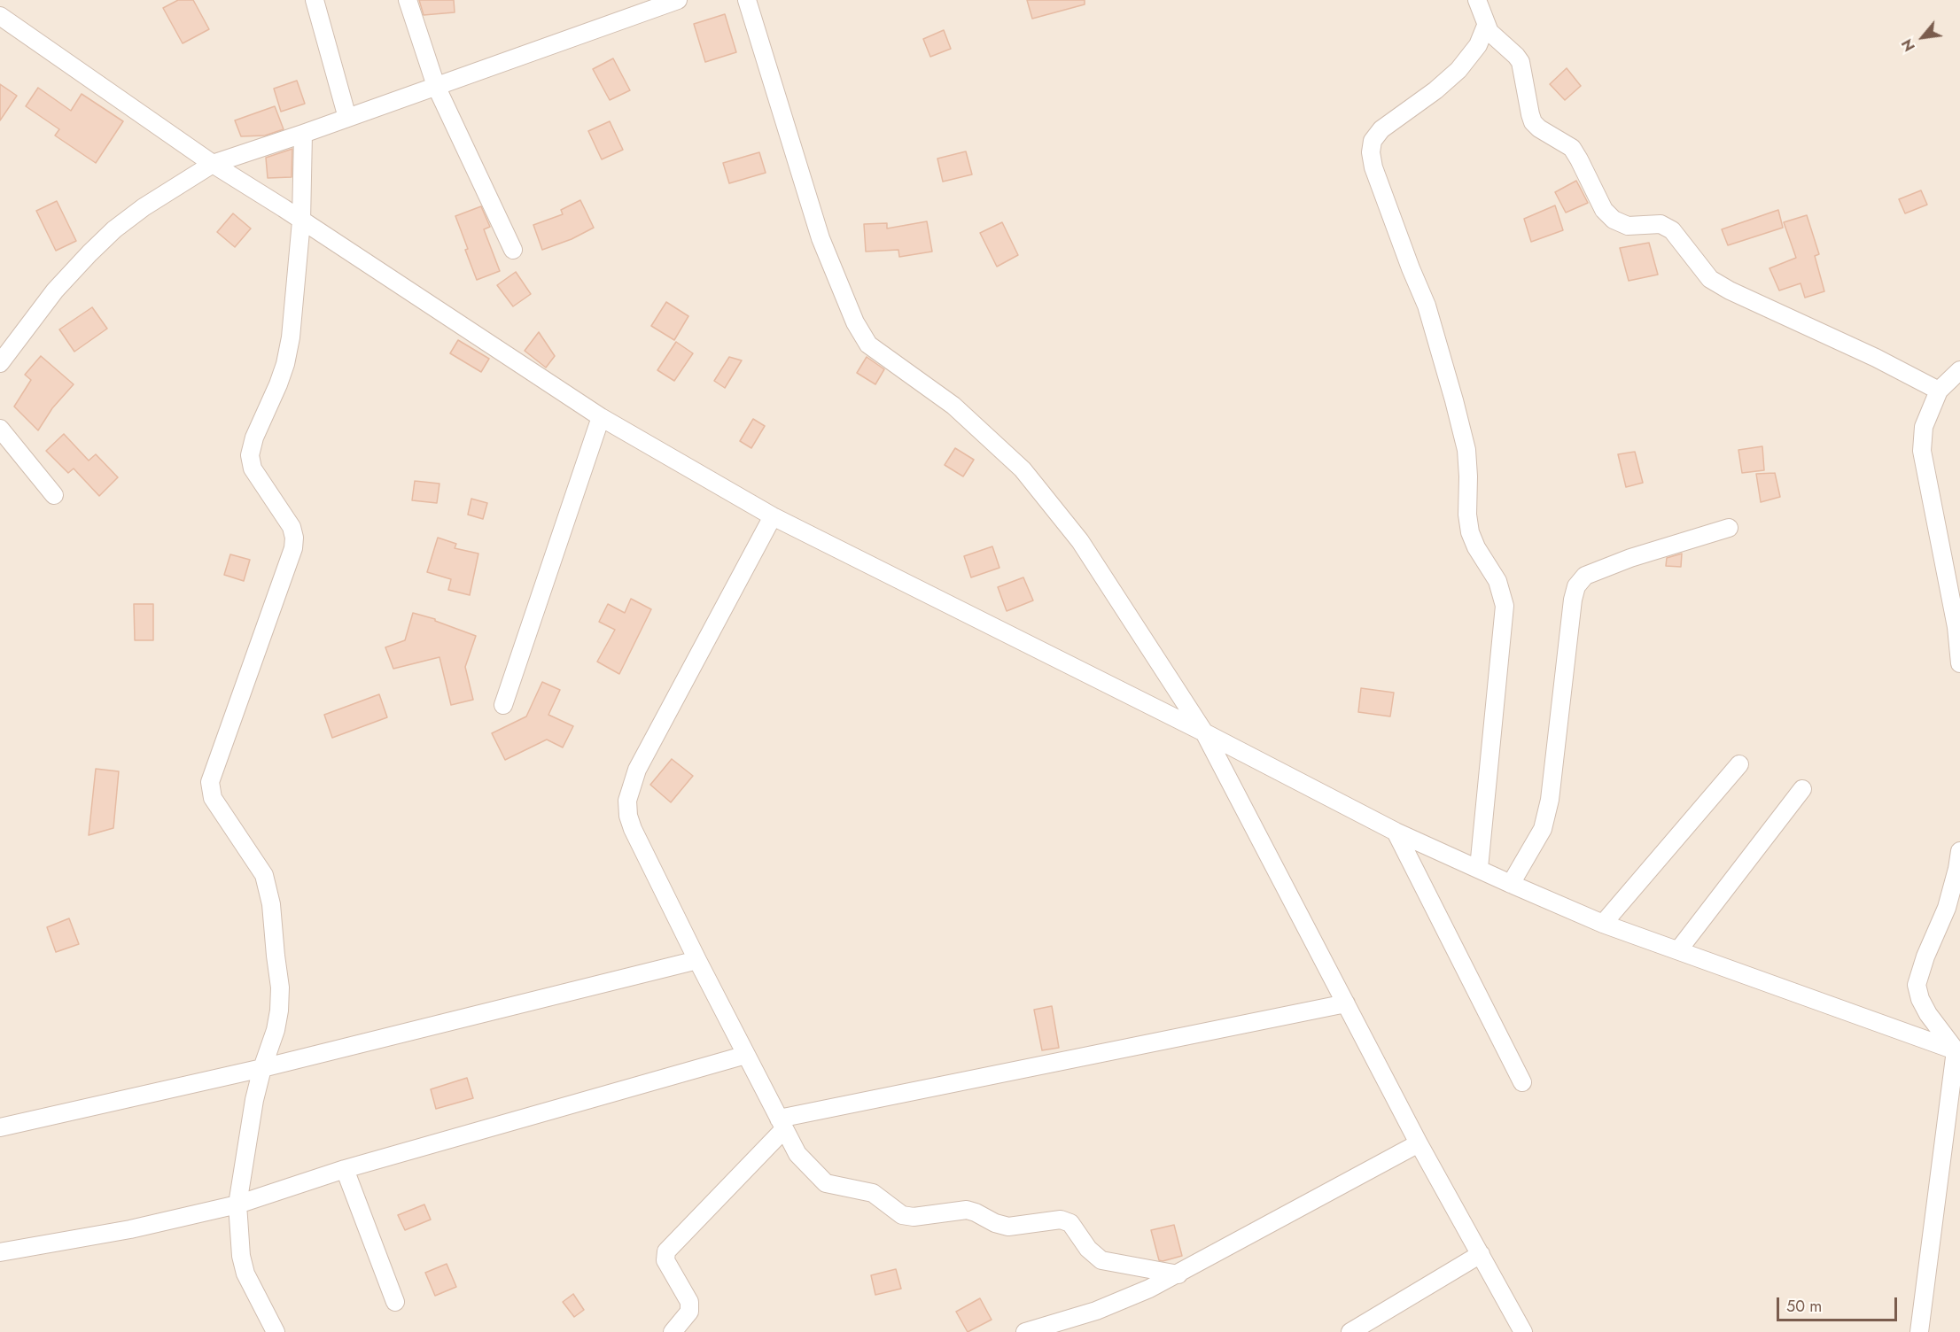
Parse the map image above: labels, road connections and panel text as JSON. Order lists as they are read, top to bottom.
{
  "scale_bar": "50 m",
  "north": "bottom left"
}
